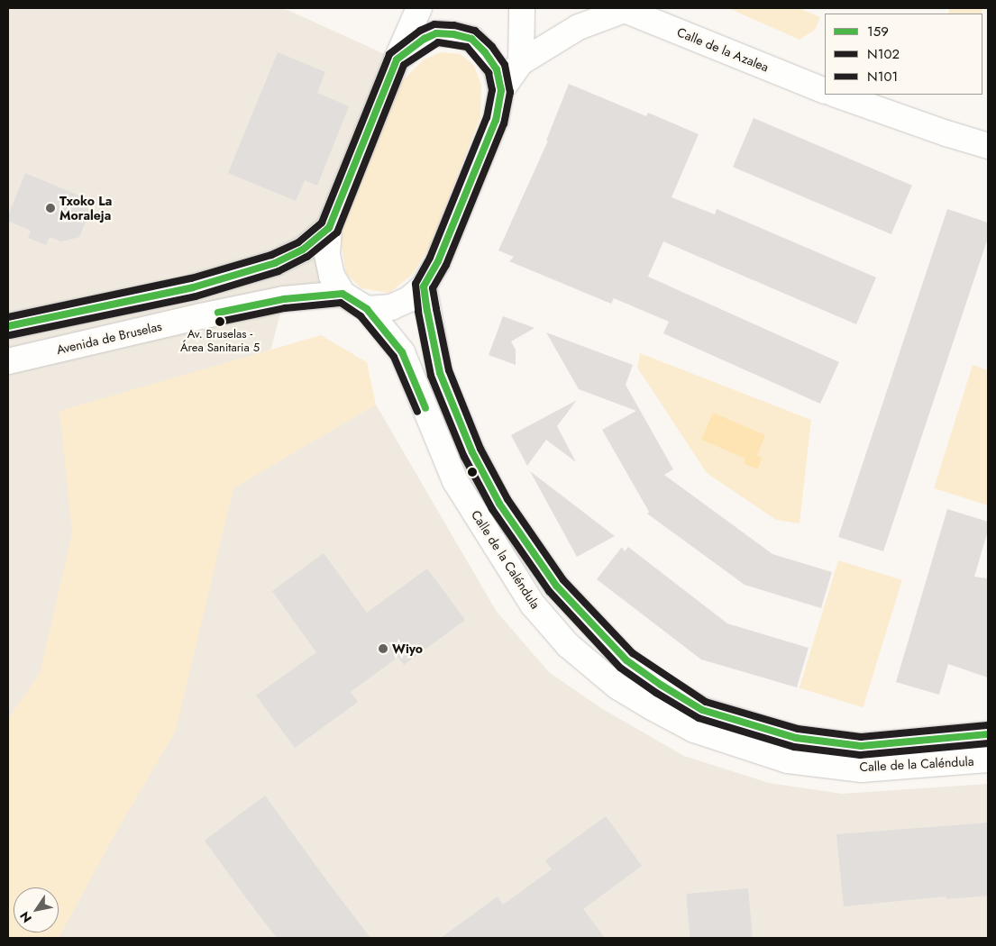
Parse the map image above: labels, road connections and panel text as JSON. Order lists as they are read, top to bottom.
{
  "streets": {
    "street": ["Calle de la Azalea", "Avenida de Bruselas", "Calle de la Caléndula"]
  },
  "crossings": [
    ["Avenida de Bruselas", "Calle de la Caléndula"]
  ],
  "places": ["Txoko La Moraleja", "Av. Bruselas - Área Sanitaria 5", "Wiyo"],
  "lines": ["transit line N101", "transit line 159", "transit line N102"],
  "legend": ["159", "N102", "N101"],
  "north": "bottom left"
}
